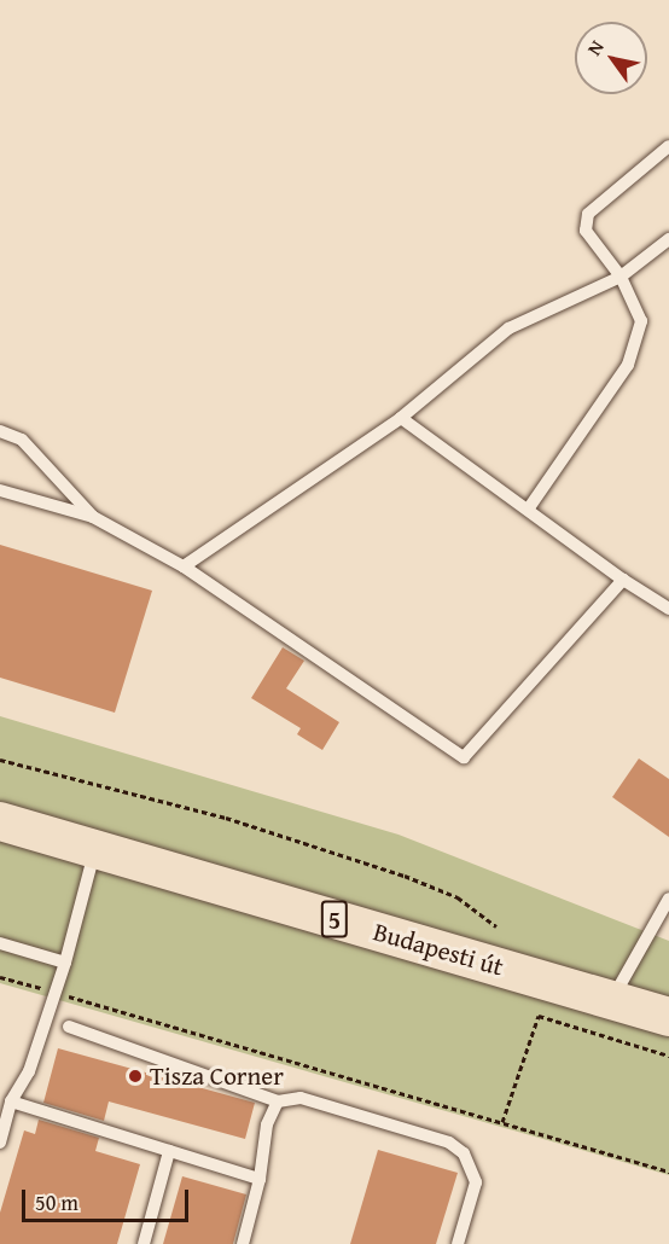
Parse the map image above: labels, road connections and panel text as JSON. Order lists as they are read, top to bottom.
{
  "streets": {
    "main road": ["5", "Budapesti út"]
  },
  "places": ["Tisza Corner"],
  "scale_bar": "50 m",
  "north": "top left"
}
